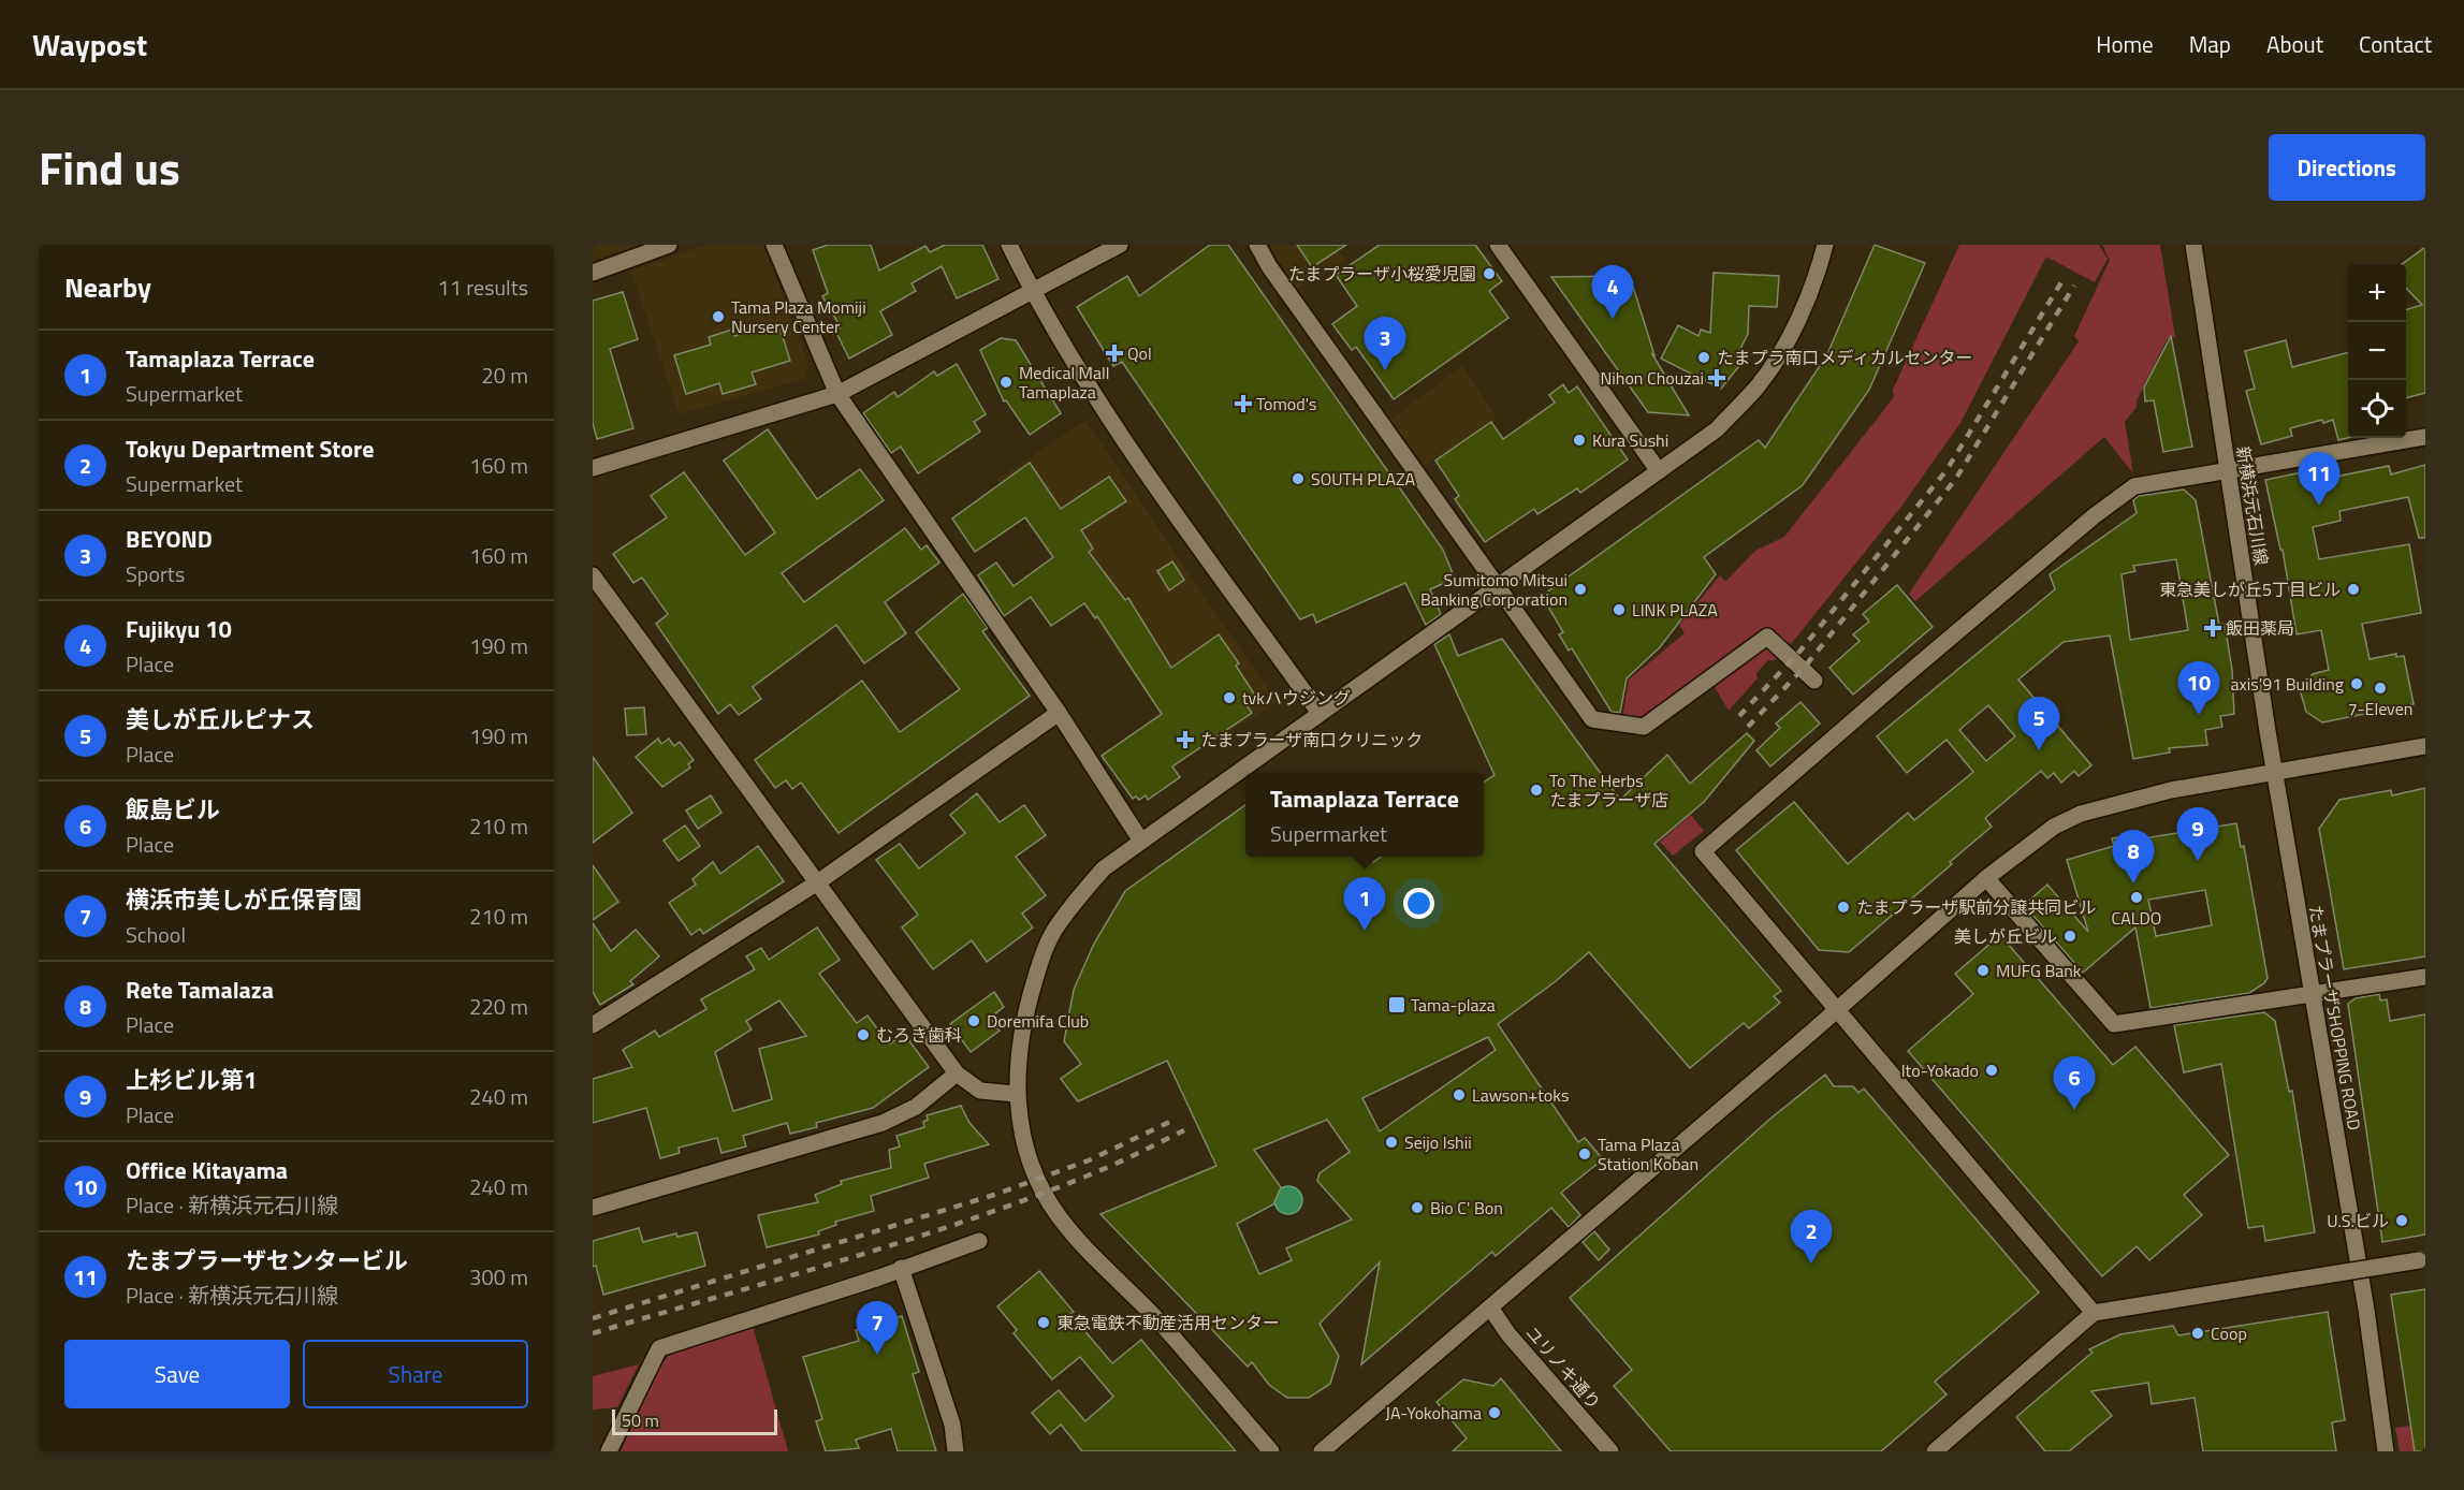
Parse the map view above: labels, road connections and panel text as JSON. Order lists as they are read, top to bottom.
{
  "streets": {
    "street": ["新横浜元石川線", "たまプラーザSHOPPING ROAD", "ユリノキ通り"]
  },
  "crossings": [
    ["新横浜元石川線", "たまプラーザSHOPPING ROAD"]
  ],
  "places": {
    "other": [
      "たまプラーザ小桜愛児園",
      "Tama Plaza Momiji Nursery Center",
      "たまプラ南口メディカルセンター",
      "Medical Mall Tamaplaza",
      "Kura Sushi",
      "SOUTH PLAZA",
      "Sumitomo Mitsui Banking Corporation",
      "東急美しが丘5丁目ビル",
      "LINK PLAZA",
      "axis’91 Building",
      "7-Eleven",
      "tvkハウジング",
      "To The Herbs たまプラーザ店",
      "CALDO",
      "たまプラーザ駅前分譲共同ビル",
      "美しが丘ビル",
      "MUFG Bank",
      "Doremifa Club",
      "むろき歯科",
      "Ito-Yokado",
      "Lawson+toks",
      "Seijo Ishii",
      "Tama Plaza Station Koban",
      "Bio C' Bon",
      "U.S.ビル",
      "東急電鉄不動産活用センター",
      "Coop",
      "JA-Yokohama"
    ],
    "health": [
      "Qol",
      "Nihon Chouzai",
      "Tomod's",
      "飯田薬局",
      "たまプラーザ南口クリニック"
    ],
    "transit": ["Tama-plaza"]
  },
  "scale_bar": "50 m",
  "page": {
    "header": "Waypost",
    "nav": [
      "Home",
      "Map",
      "About",
      "Contact"
    ],
    "title": "Find us",
    "buttons": [
      "Directions",
      ["Save", "Share"]
    ],
    "heading": ["Nearby", "11 results"],
    "map_buttons": ["+", "−"],
    "pins": [
      "4",
      "3",
      "11",
      "10",
      "5",
      "9",
      "8",
      "1",
      "6",
      "2",
      "7"
    ],
    "list": [
      {
        "mark": "1",
        "name": "Tamaplaza Terrace",
        "note": "Supermarket",
        "value": "20 m"
      },
      {
        "mark": "2",
        "name": "Tokyu Department Store",
        "note": "Supermarket",
        "value": "160 m"
      },
      {
        "mark": "3",
        "name": "BEYOND",
        "note": "Sports",
        "value": "160 m"
      },
      {
        "mark": "4",
        "name": "Fujikyu 10",
        "note": "Place",
        "value": "190 m"
      },
      {
        "mark": "5",
        "name": "美しが丘ルピナス",
        "note": "Place",
        "value": "190 m"
      },
      {
        "mark": "6",
        "name": "飯島ビル",
        "note": "Place",
        "value": "210 m"
      },
      {
        "mark": "7",
        "name": "横浜市美しが丘保育園",
        "note": "School",
        "value": "210 m"
      },
      {
        "mark": "8",
        "name": "Rete Tamalaza",
        "note": "Place",
        "value": "220 m"
      },
      {
        "mark": "9",
        "name": "上杉ビル第1",
        "note": "Place",
        "value": "240 m"
      },
      {
        "mark": "10",
        "name": "Office Kitayama",
        "note": "Place · 新横浜元石川線",
        "value": "240 m"
      },
      {
        "mark": "11",
        "name": "たまプラーザセンタービル",
        "note": "Place · 新横浜元石川線",
        "value": "300 m"
      }
    ],
    "popup": ["Tamaplaza Terrace", "Supermarket"],
    "scale": "50 m"
  }
}
